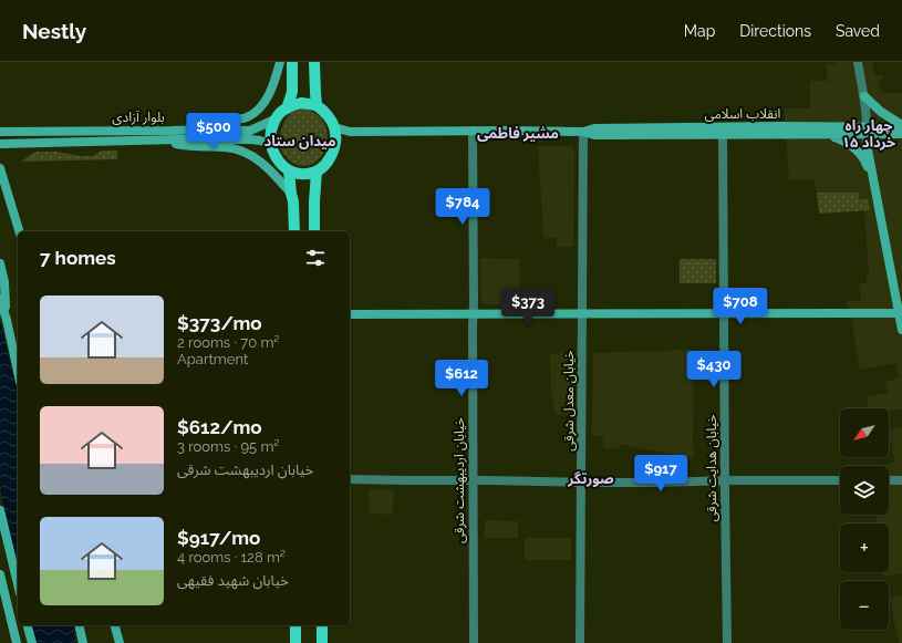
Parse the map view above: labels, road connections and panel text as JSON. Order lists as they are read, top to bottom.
{
  "streets": {
    "main road": ["انقلاب اسلامی", "بلوار آزادی"],
    "street": ["خیابان معدل شرقی", "خیابان هدایت شرقی", "خیابان اردیبهشت شرقی"]
  },
  "crossings": [
    ["انقلاب اسلامی", "بلوار آزادی"],
    ["انقلاب اسلامی", "خیابان معدل شرقی"],
    ["انقلاب اسلامی", "خیابان هدایت شرقی"],
    ["انقلاب اسلامی", "خیابان اردیبهشت شرقی"]
  ],
  "districts": [
    "چهار راه ۱۵ خرداد",
    "مشیر فاطمی",
    "میدان ستاد",
    "صورتگر"
  ],
  "north": "bottom left",
  "page": {
    "header": "Nestly",
    "nav": ["Map", "Directions", "Saved"],
    "price": [
      "$500",
      "$784",
      "$373",
      "$708",
      "$430",
      "$612",
      "$917"
    ],
    "heading": "7 homes",
    "list": [
      {
        "name": "$373/mo",
        "note": "2 rooms · 70 m² · Apartment"
      },
      {
        "name": "$612/mo",
        "note": "3 rooms · 95 m² · خیابان اردیبهشت شرقی"
      },
      {
        "name": "$917/mo",
        "note": "4 rooms · 128 m² · خیابان شهید فقیهی"
      }
    ],
    "map_buttons": ["+", "−"]
  }
}
